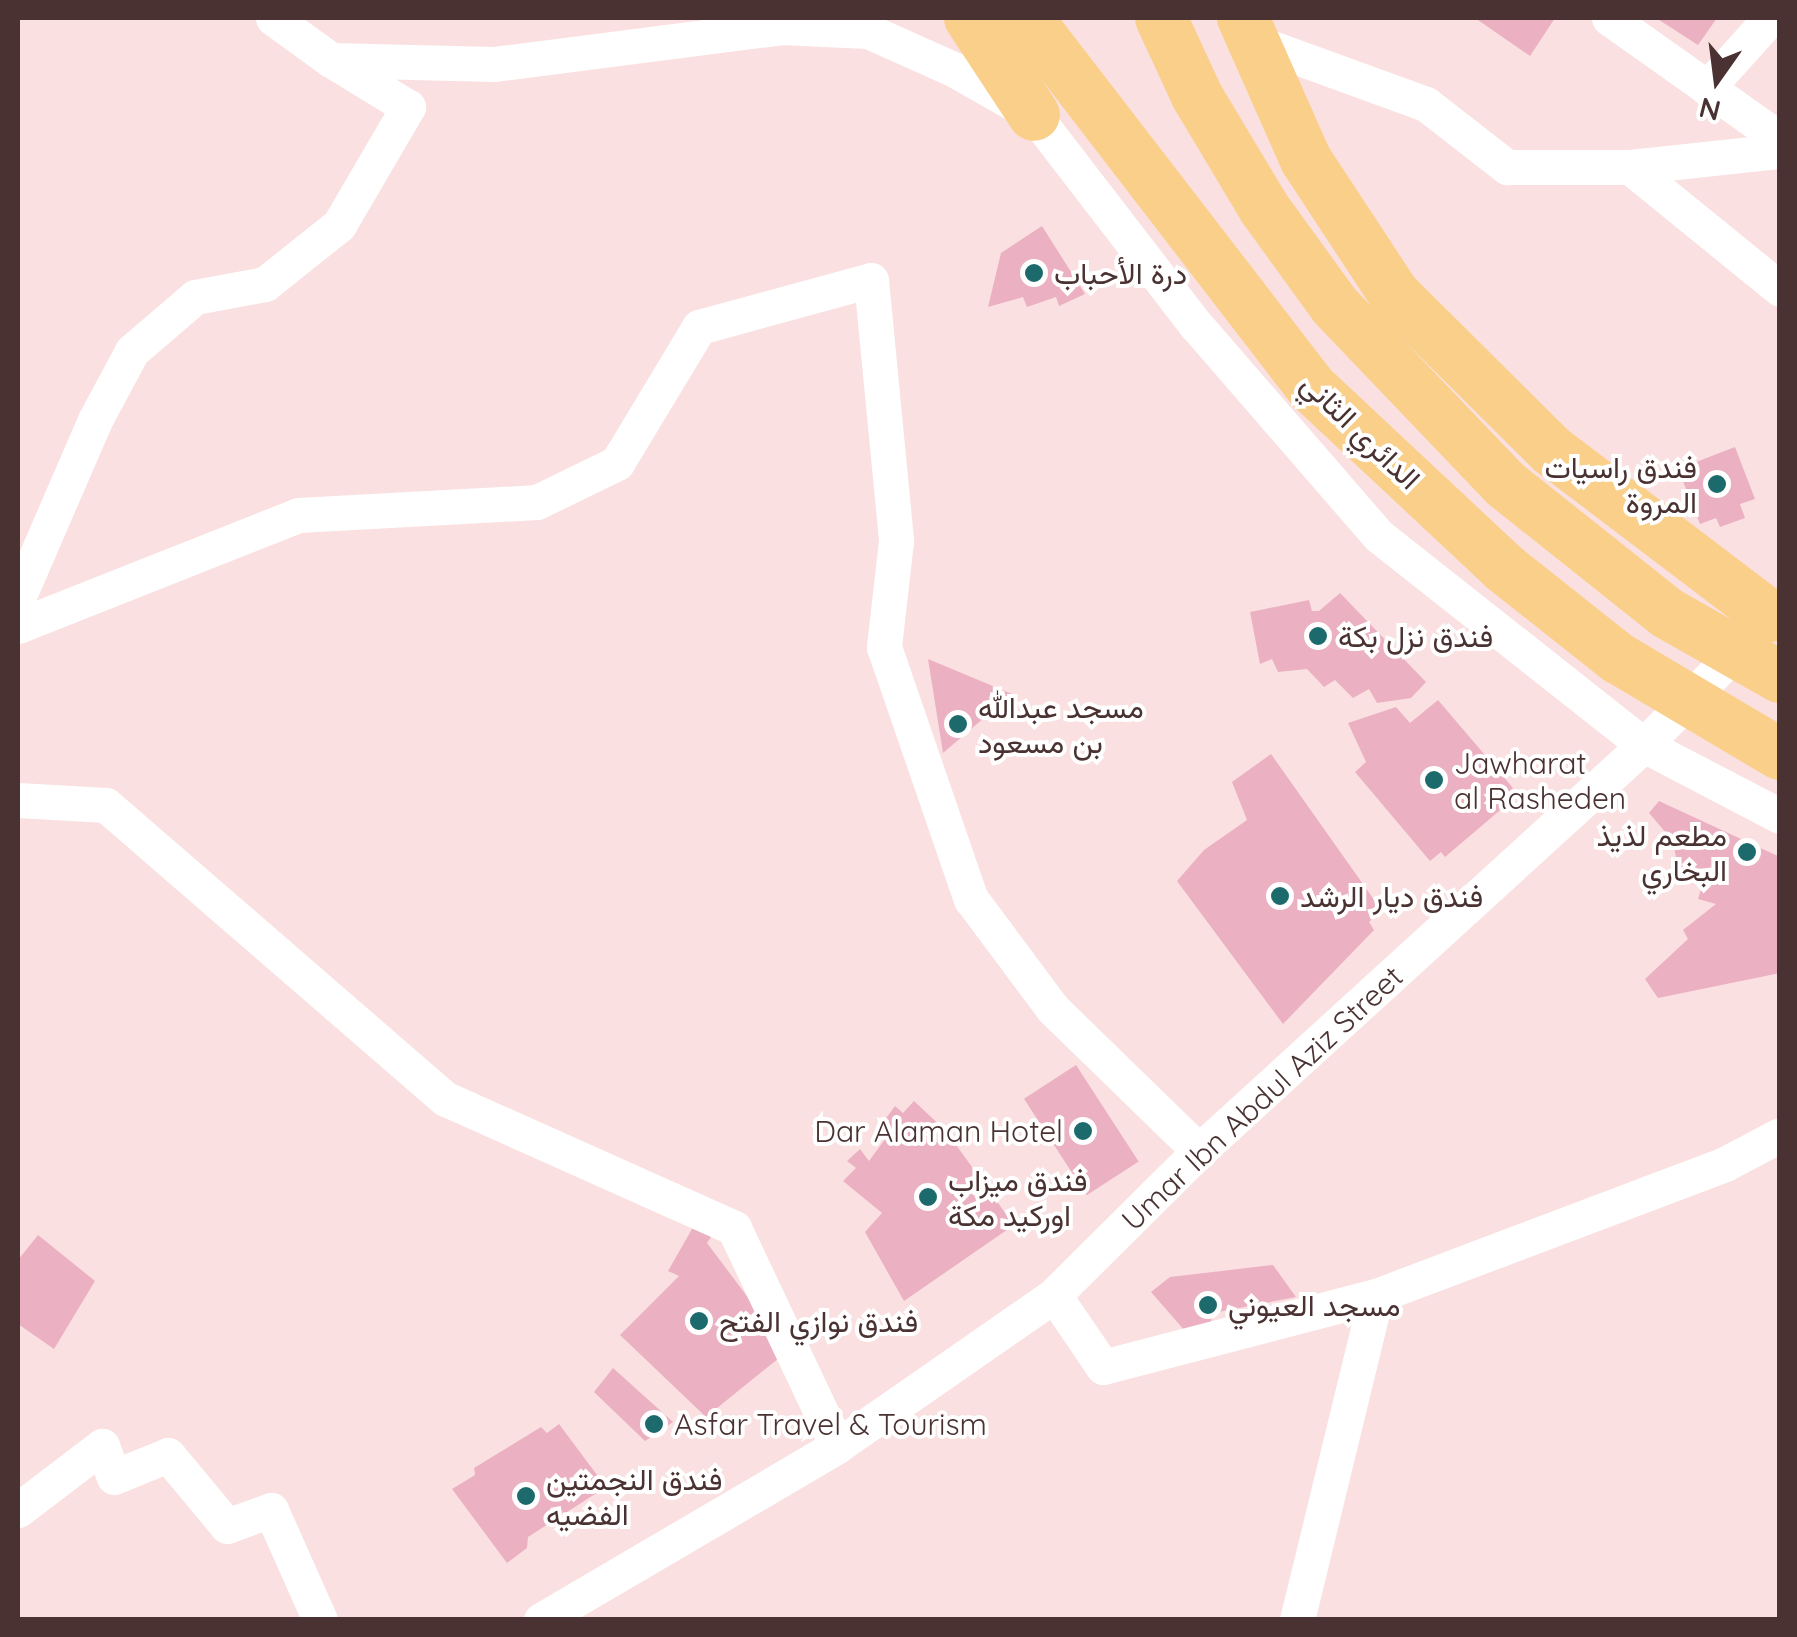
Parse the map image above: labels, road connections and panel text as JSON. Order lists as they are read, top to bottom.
{
  "streets": {
    "highway": ["الدائري الثاني"],
    "street": ["Umar Ibn Abdul Aziz Street"]
  },
  "places": [
    "درة الأحباب",
    "فندق راسيات المروة",
    "فندق نزل بكة",
    "مسجد عبدالله بن مسعود",
    "Jawharat al Rasheden",
    "مطعم لذيذ البخاري",
    "فندق ديار الرشد",
    "Dar Alaman Hotel",
    "فندق ميزاب اوركيد مكة",
    "مسجد العيوني",
    "فندق نوازي الفتح",
    "Asfar Travel & Tourism",
    "فندق النجمتين الفضيه"
  ],
  "north": "bottom"
}
